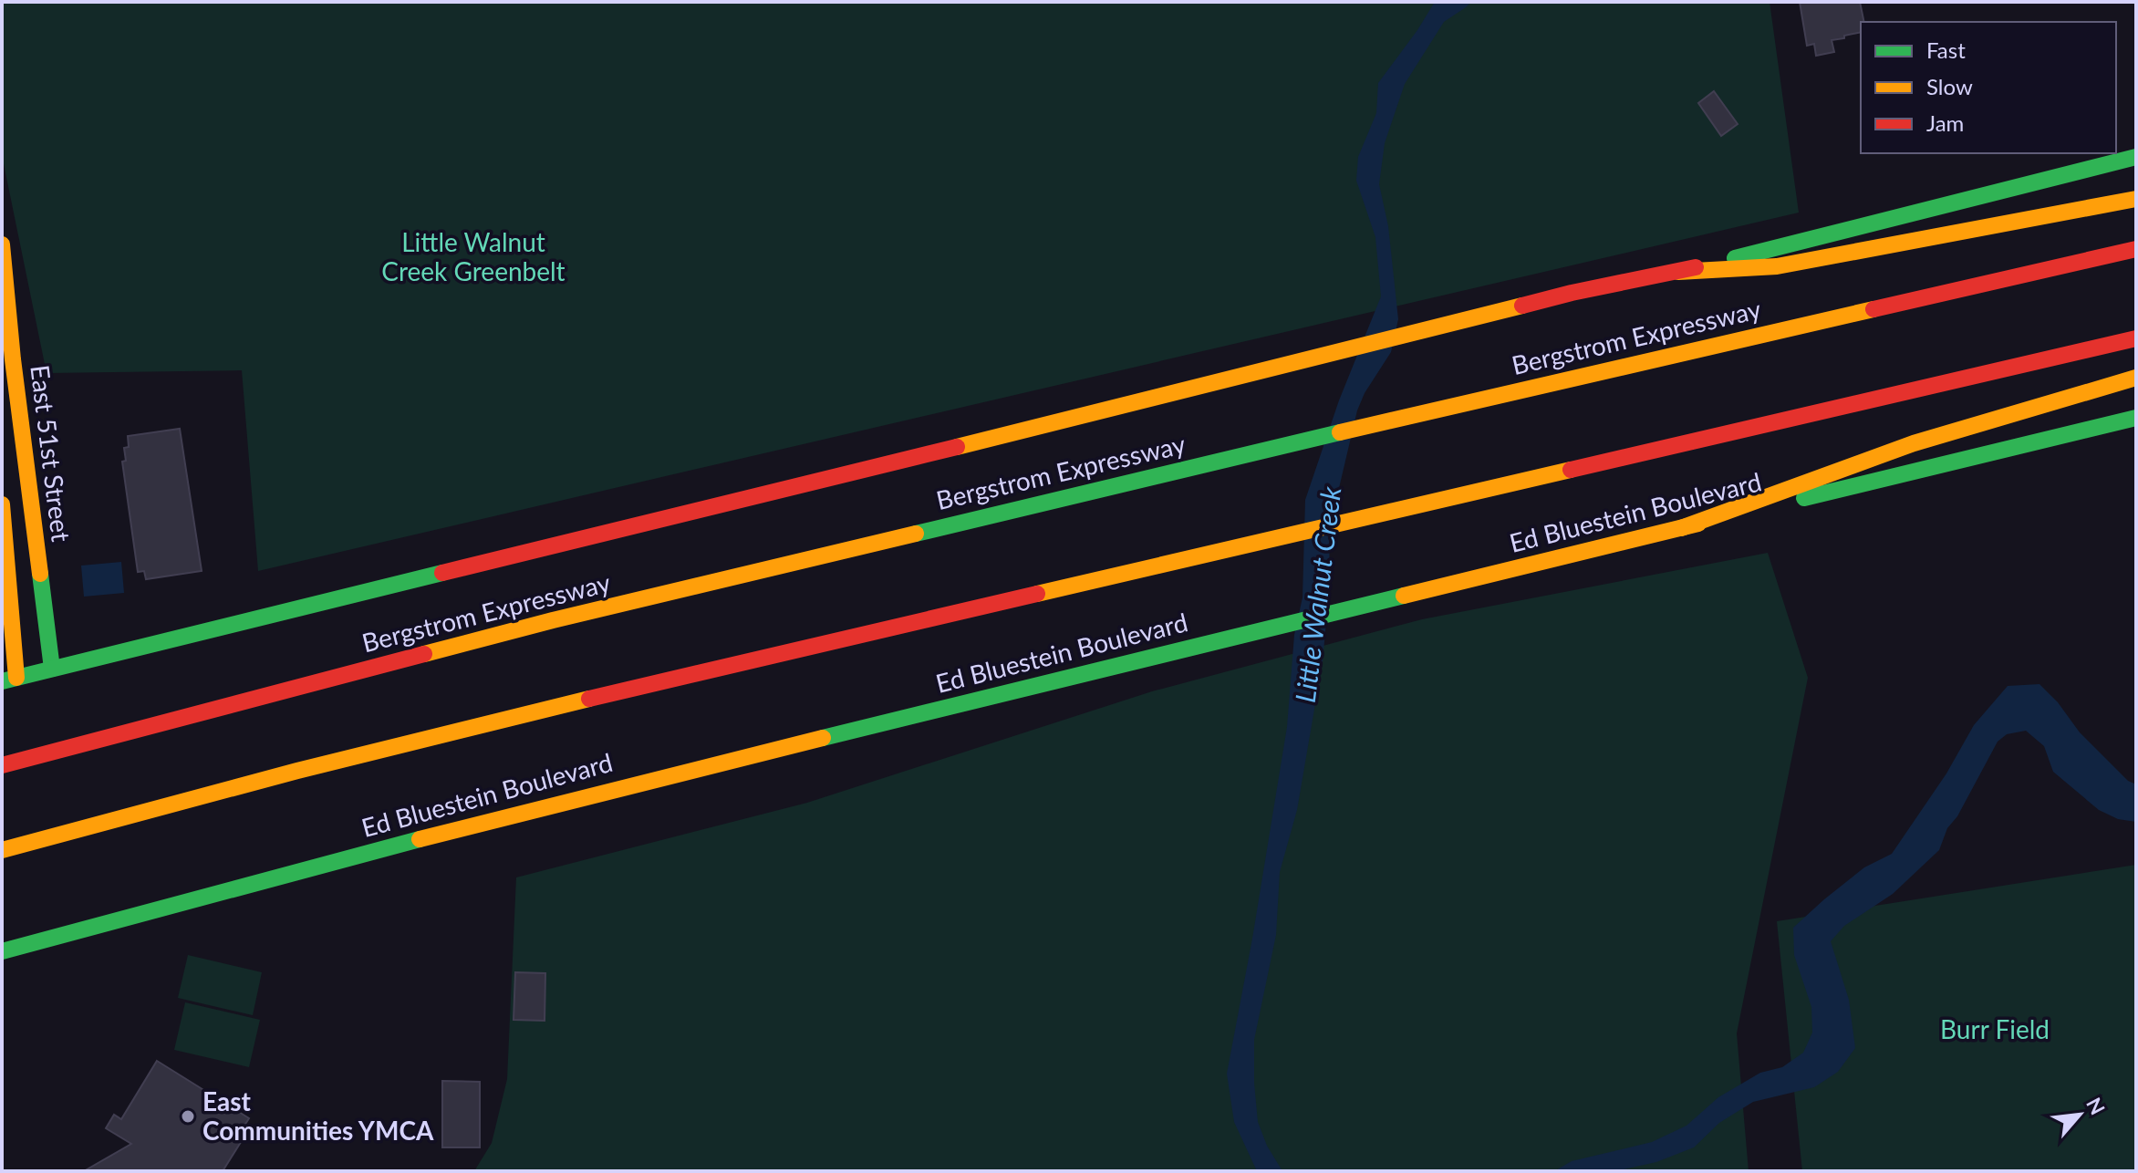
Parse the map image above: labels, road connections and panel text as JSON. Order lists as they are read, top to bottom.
{
  "streets": {
    "main road": ["Bergstrom Expressway", "East 51st Street", "Ed Bluestein Boulevard"]
  },
  "water": ["Little Walnut Creek"],
  "parks": ["Little Walnut Creek Greenbelt", "Burr Field"],
  "places": ["East Communities YMCA"],
  "legend": ["Fast", "Slow", "Jam"],
  "north": "top right"
}
